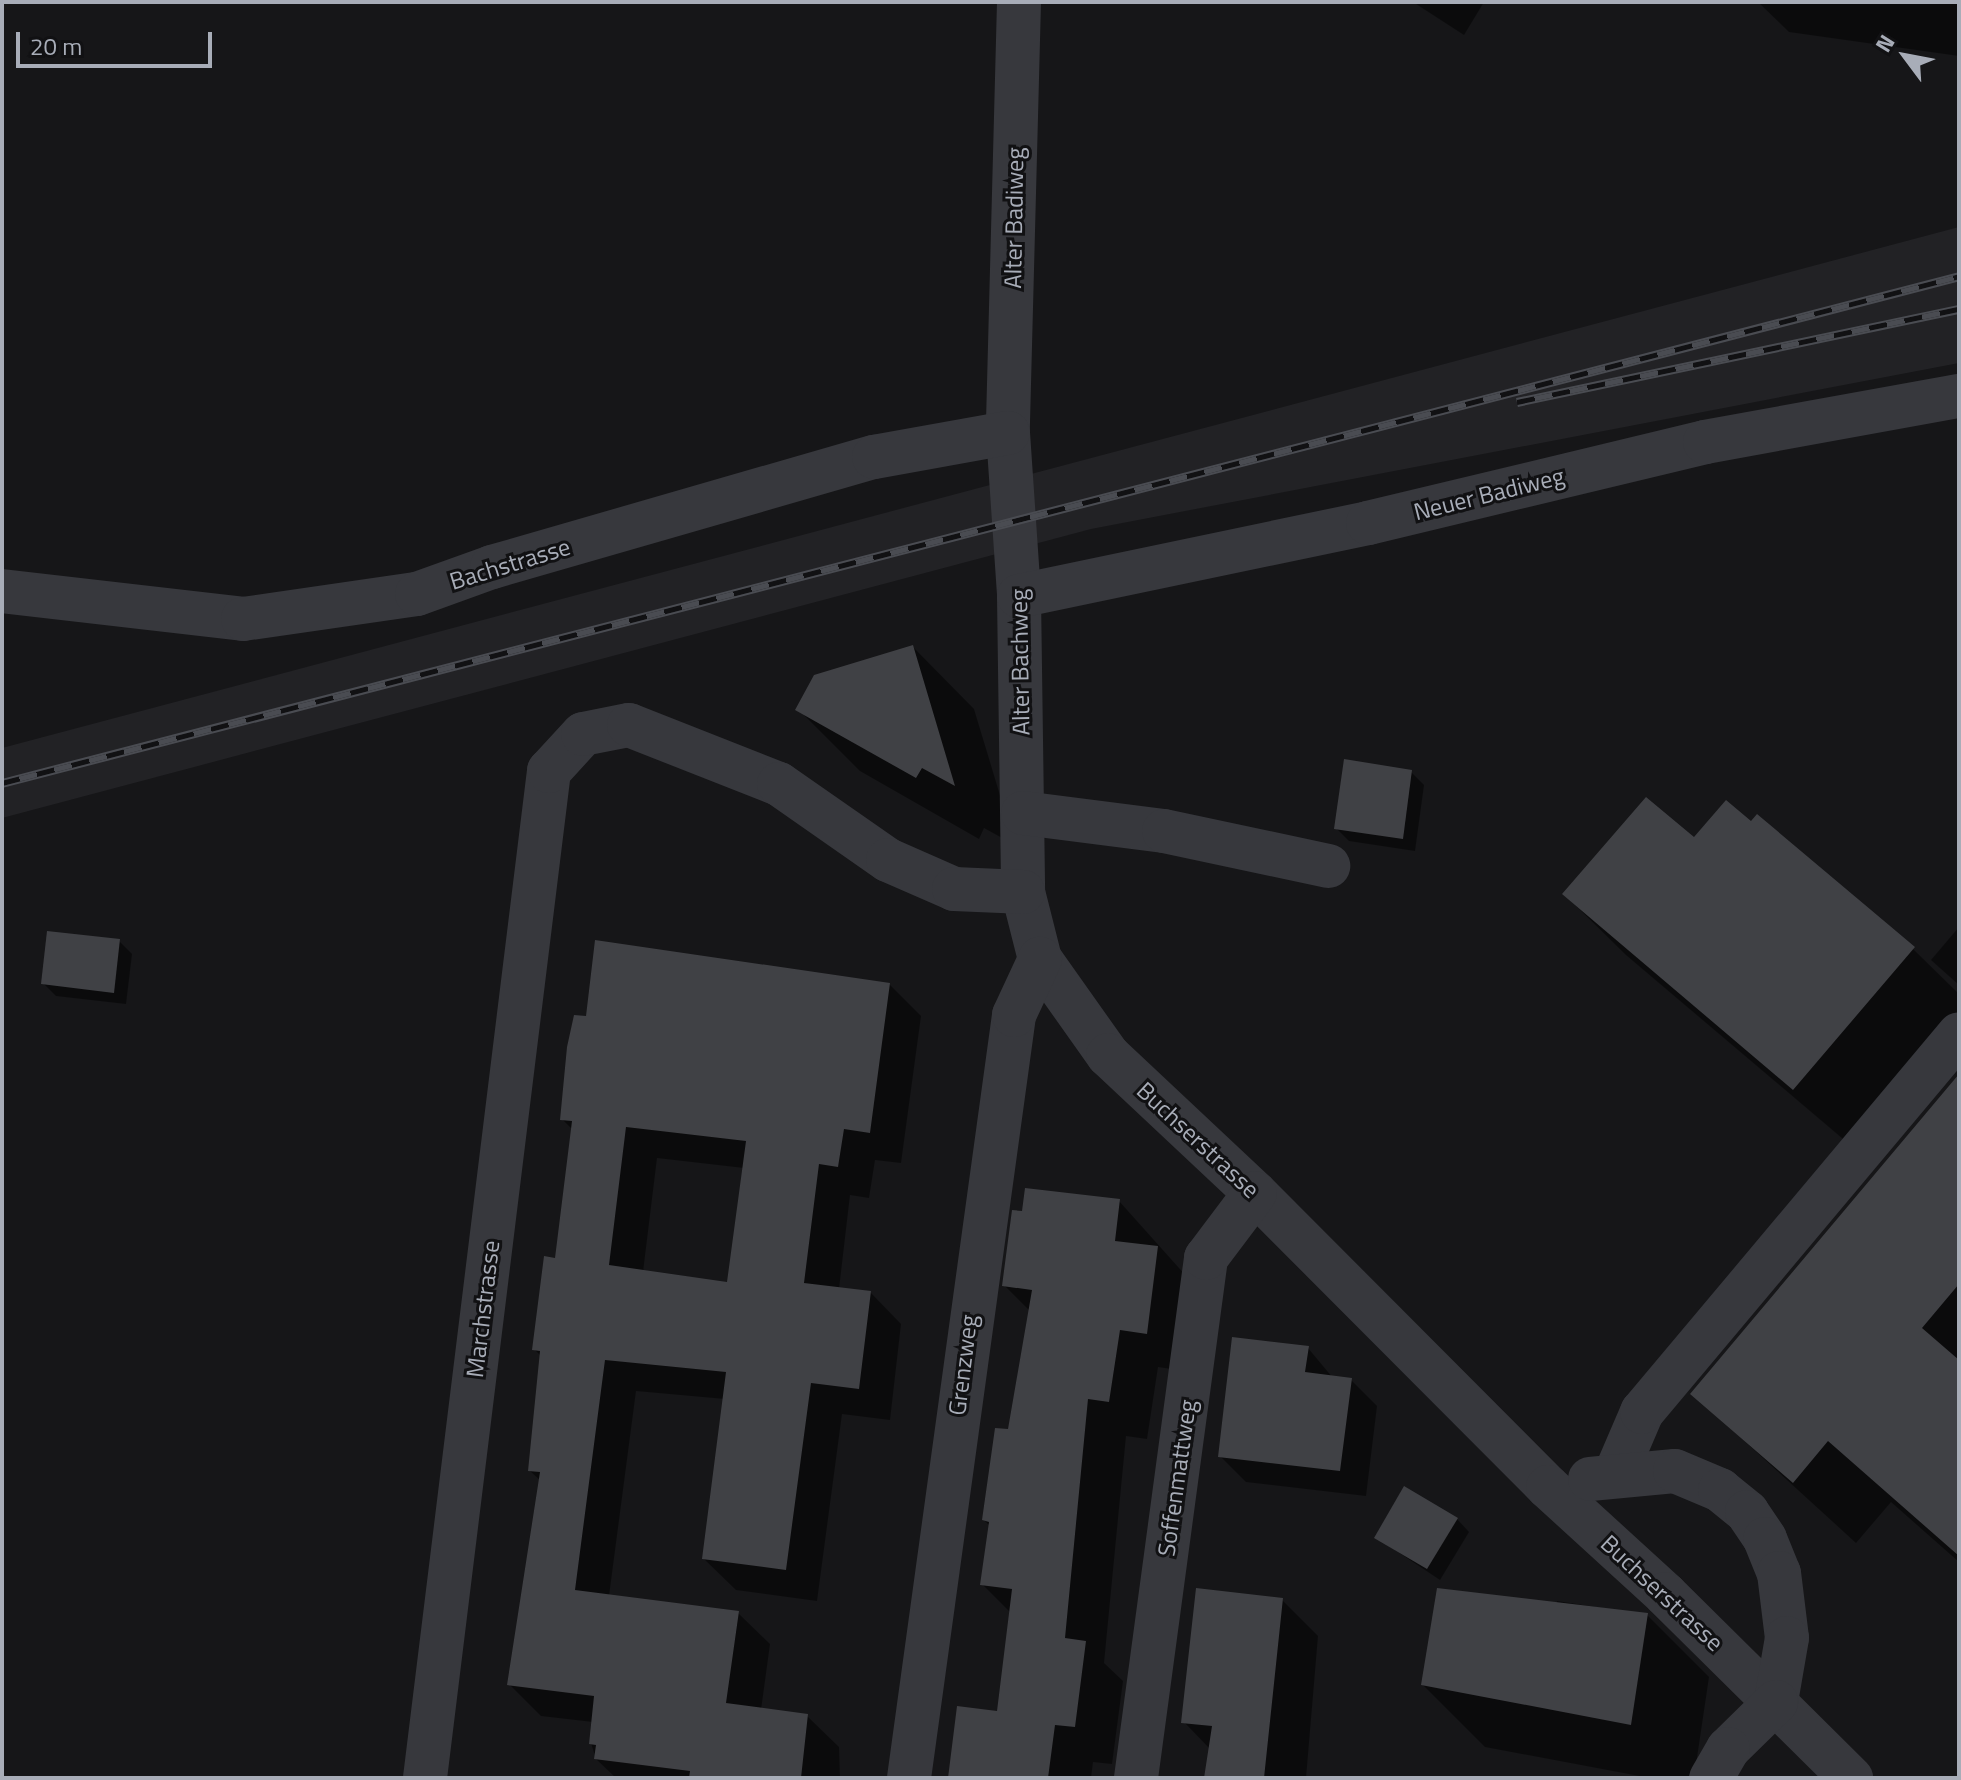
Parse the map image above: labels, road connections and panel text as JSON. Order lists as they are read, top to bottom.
{
  "streets": {
    "street": [
      "Alter Badiweg",
      "Neuer Badiweg",
      "Bachstrasse",
      "Alter Bachweg",
      "Buchserstrasse",
      "Marchstrasse",
      "Grenzweg",
      "Soffenmattweg"
    ]
  },
  "crossings": [
    ["Alter Badiweg", "Bachstrasse"],
    ["Alter Badiweg", "Alter Bachweg"],
    ["Neuer Badiweg", "Alter Bachweg"],
    ["Bachstrasse", "Alter Bachweg"],
    ["Alter Bachweg", "Buchserstrasse"],
    ["Alter Bachweg", "Marchstrasse"],
    ["Buchserstrasse", "Marchstrasse"],
    ["Buchserstrasse", "Grenzweg"],
    ["Buchserstrasse", "Soffenmattweg"]
  ],
  "scale_bar": "20 m",
  "north": "top left"
}
